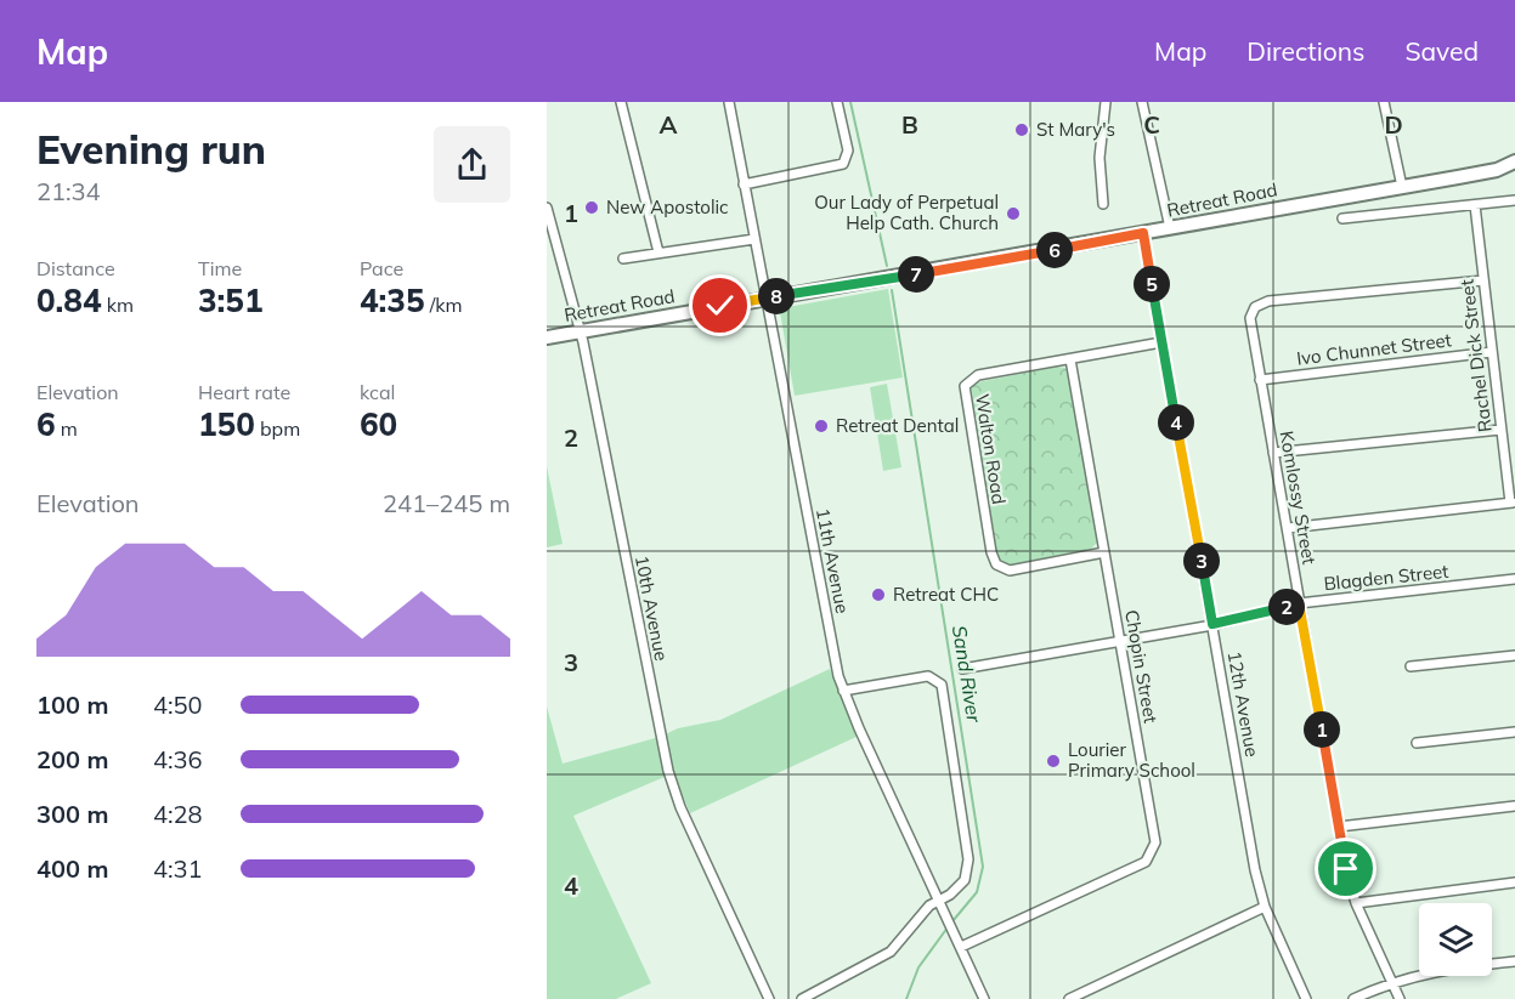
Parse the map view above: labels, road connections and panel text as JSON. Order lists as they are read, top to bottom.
{
  "streets": {
    "main road": ["Retreat Road"],
    "street": [
      "Ivo Chunnet Street",
      "Rachel Dick Street",
      "Walton Road",
      "Komlossy Street",
      "11th Avenue",
      "Blagden Street",
      "10th Avenue",
      "Chopin Street",
      "12th Avenue"
    ]
  },
  "crossings": [
    ["Retreat Road", "11th Avenue"],
    ["Retreat Road", "10th Avenue"],
    ["Retreat Road", "12th Avenue"],
    ["Ivo Chunnet Street", "Rachel Dick Street"],
    ["Ivo Chunnet Street", "Komlossy Street"],
    ["Rachel Dick Street", "Komlossy Street"],
    ["Walton Road", "Chopin Street"],
    ["Walton Road", "12th Avenue"],
    ["Komlossy Street", "Blagden Street"],
    ["11th Avenue", "Chopin Street"],
    ["Blagden Street", "Chopin Street"],
    ["Blagden Street", "12th Avenue"]
  ],
  "water": ["Sand River"],
  "places": [
    "St Mary's",
    "New Apostolic",
    "Our Lady of Perpetual Help Cath. Church",
    "Retreat Dental",
    "Retreat CHC",
    "Lourier Primary School"
  ],
  "page": {
    "header": "Map",
    "nav": ["Map", "Directions", "Saved"],
    "heading": ["Evening run", "21:34"],
    "stats": [
      ["Distance", "0.84 km"],
      ["Time", "3:51"],
      ["Pace", "4:35 /km"],
      ["Elevation", "6 m"],
      ["Heart rate", "150 bpm"],
      ["kcal", "60"]
    ],
    "pins": [
      "6",
      "7",
      "5",
      "8",
      "4",
      "3",
      "2",
      "1"
    ],
    "chart": ["Elevation", "241–245 m"],
    "list": [
      {
        "name": "100 m",
        "note": "4:50"
      },
      {
        "name": "200 m",
        "note": "4:36"
      },
      {
        "name": "300 m",
        "note": "4:28"
      },
      {
        "name": "400 m",
        "note": "4:31"
      }
    ]
  },
  "grid": {
    "columns": [
      "A",
      "B",
      "C",
      "D"
    ],
    "rows": [
      "1",
      "2",
      "3",
      "4"
    ]
  }
}
